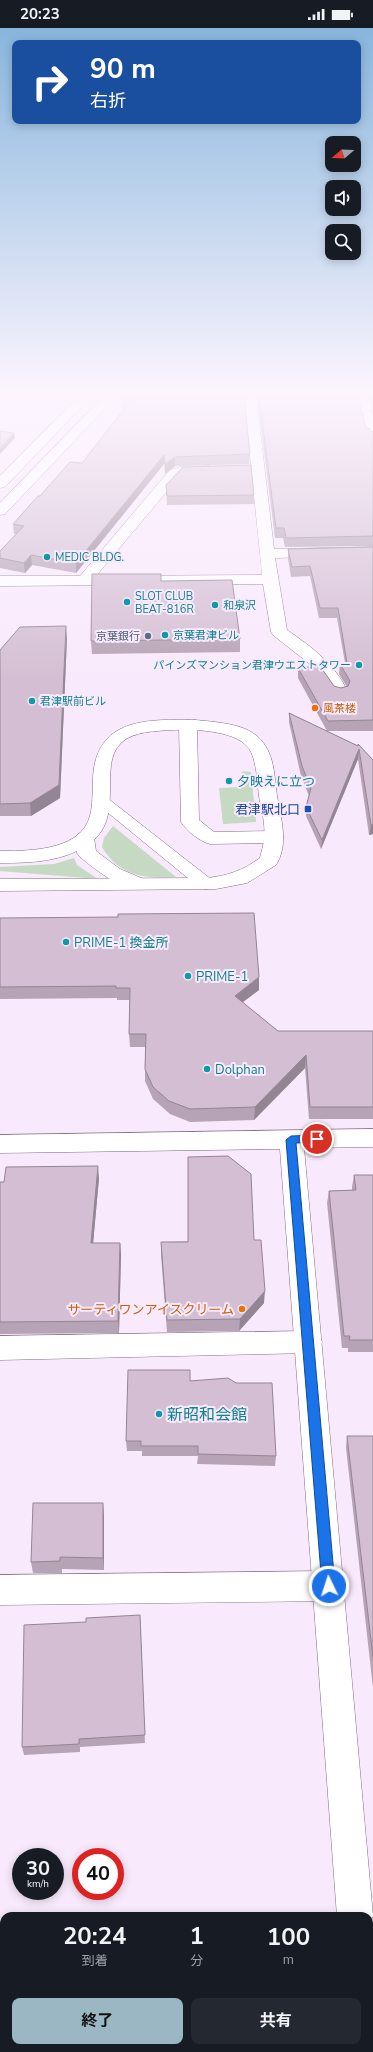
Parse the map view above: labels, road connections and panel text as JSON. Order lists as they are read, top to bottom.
{
  "places": {
    "other": [
      "MEDIC BLDG.",
      "SLOT CLUB BEAT-816R",
      "和泉沢",
      "京葉君津ビル",
      "京葉銀行",
      "パインズマンション君津ウエストタワー",
      "君津駅前ビル",
      "風茶楼",
      "夕映えに立つ",
      "PRIME-1 換金所",
      "PRIME-1",
      "Dolphan",
      "サーティワンアイスクリーム",
      "新昭和会館"
    ],
    "transit": ["君津駅北口"]
  },
  "north": "left",
  "page": {
    "status": "20:23",
    "turn": ["90 m", "右折"],
    "speed": "30 km/h",
    "limit": "40",
    "eta": [
      "20:24",
      "到着",
      "1",
      "分",
      "100",
      "m"
    ],
    "buttons": ["終了", "共有"]
  }
}
